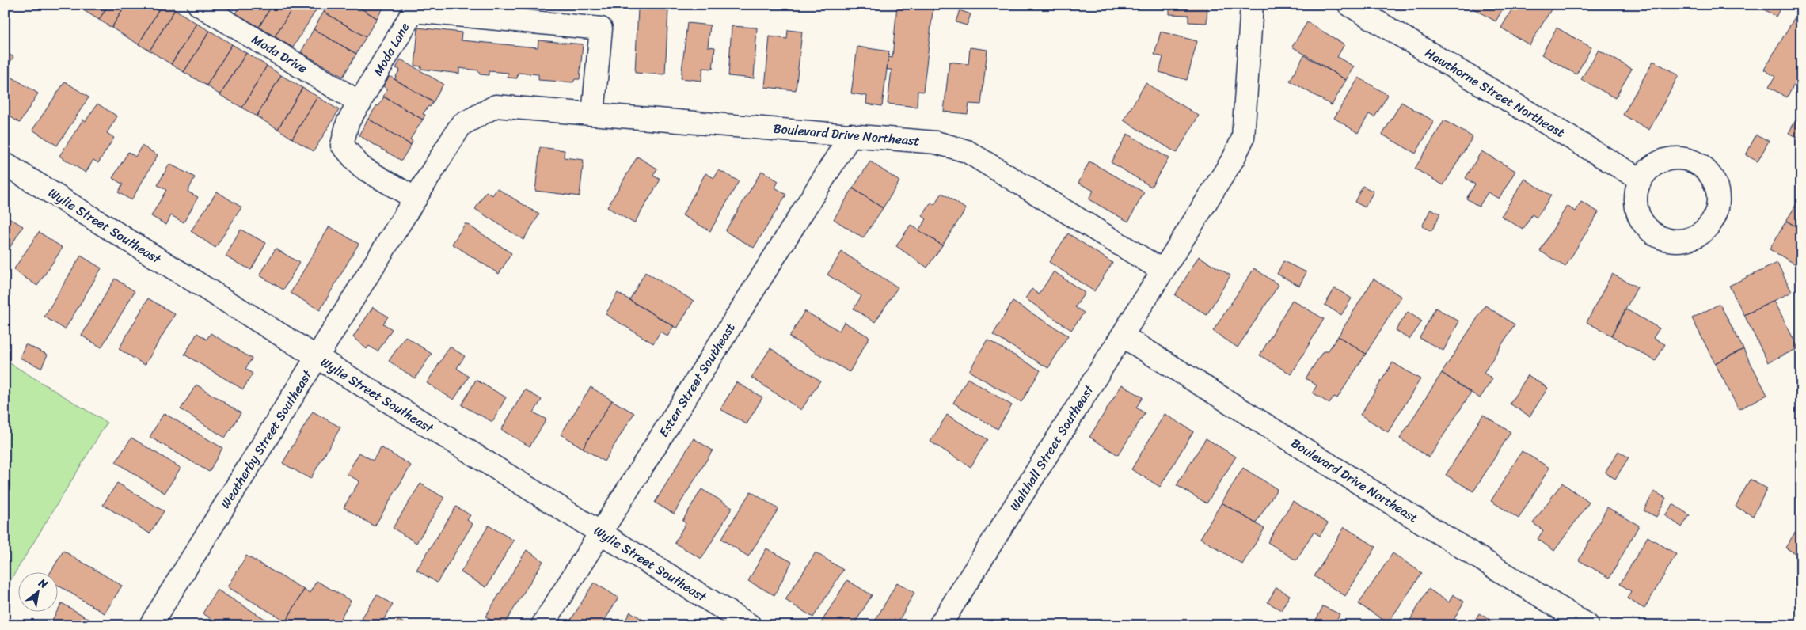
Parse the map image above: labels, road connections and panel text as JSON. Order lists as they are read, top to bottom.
{
  "streets": {
    "street": [
      "Moda Lane",
      "Moda Drive",
      "Hawthorne Street Northeast",
      "Boulevard Drive Northeast",
      "Wylie Street Southeast",
      "Esten Street Southeast",
      "Weatherby Street Southeast",
      "Walthall Street Southeast"
    ]
  },
  "crossings": [
    ["Moda Lane", "Moda Drive"],
    ["Moda Lane", "Boulevard Drive Northeast"],
    ["Moda Lane", "Weatherby Street Southeast"],
    ["Boulevard Drive Northeast", "Esten Street Southeast"],
    ["Boulevard Drive Northeast", "Weatherby Street Southeast"],
    ["Boulevard Drive Northeast", "Walthall Street Southeast"],
    ["Wylie Street Southeast", "Esten Street Southeast"],
    ["Wylie Street Southeast", "Weatherby Street Southeast"]
  ],
  "north": "top right"
}
